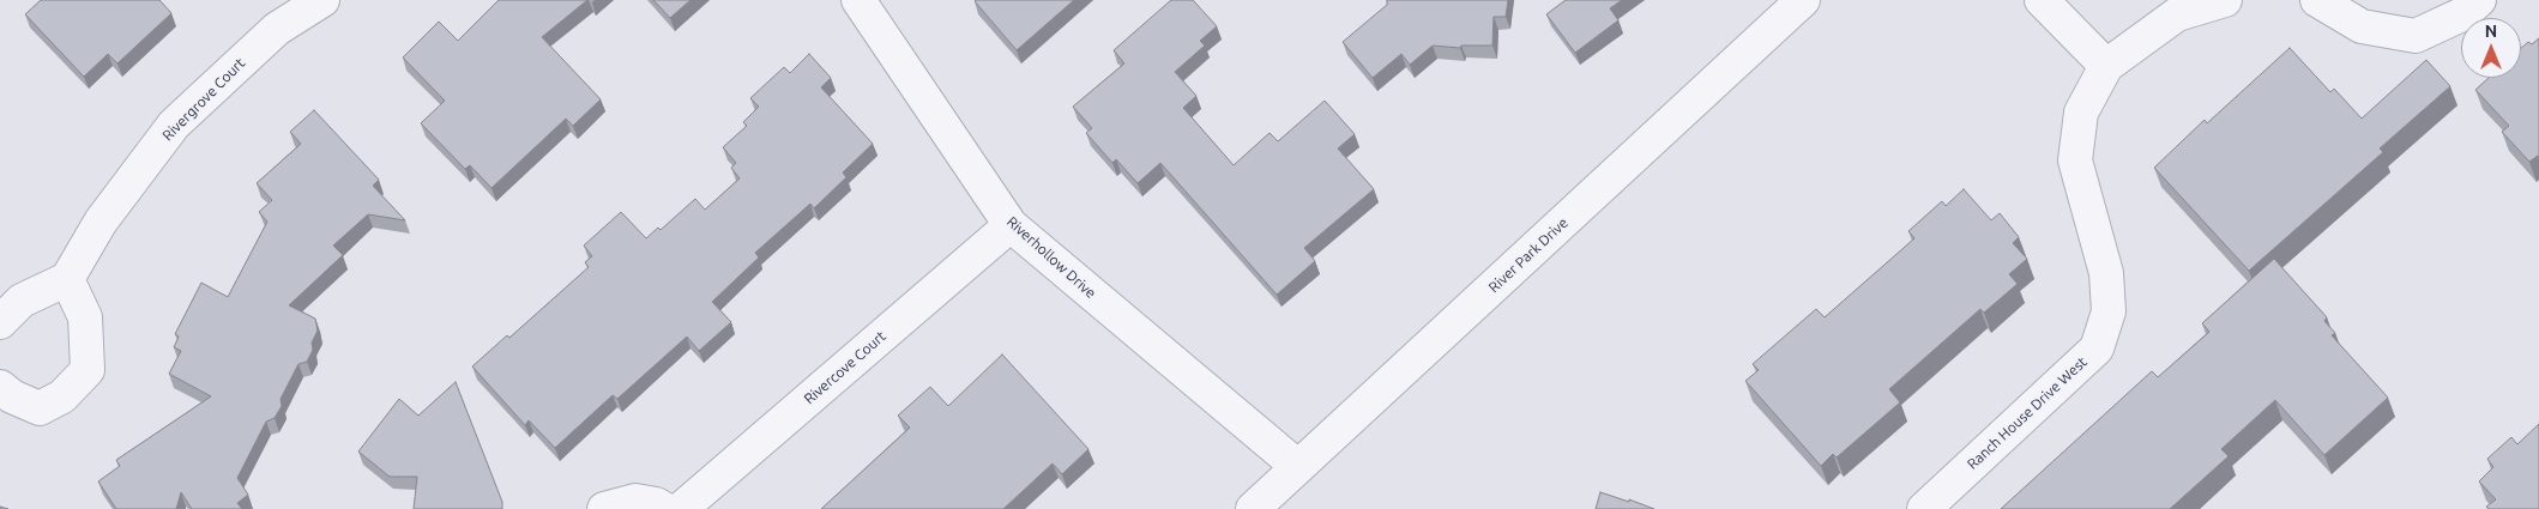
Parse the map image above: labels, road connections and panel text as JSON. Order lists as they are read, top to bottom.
{
  "streets": {
    "street": [
      "Rivergrove Court",
      "River Park Drive",
      "Riverhollow Drive",
      "Rivercove Court",
      "Ranch House Drive West"
    ]
  },
  "crossings": [
    ["River Park Drive", "Riverhollow Drive"],
    ["Riverhollow Drive", "Rivercove Court"]
  ],
  "north": "top"
}
